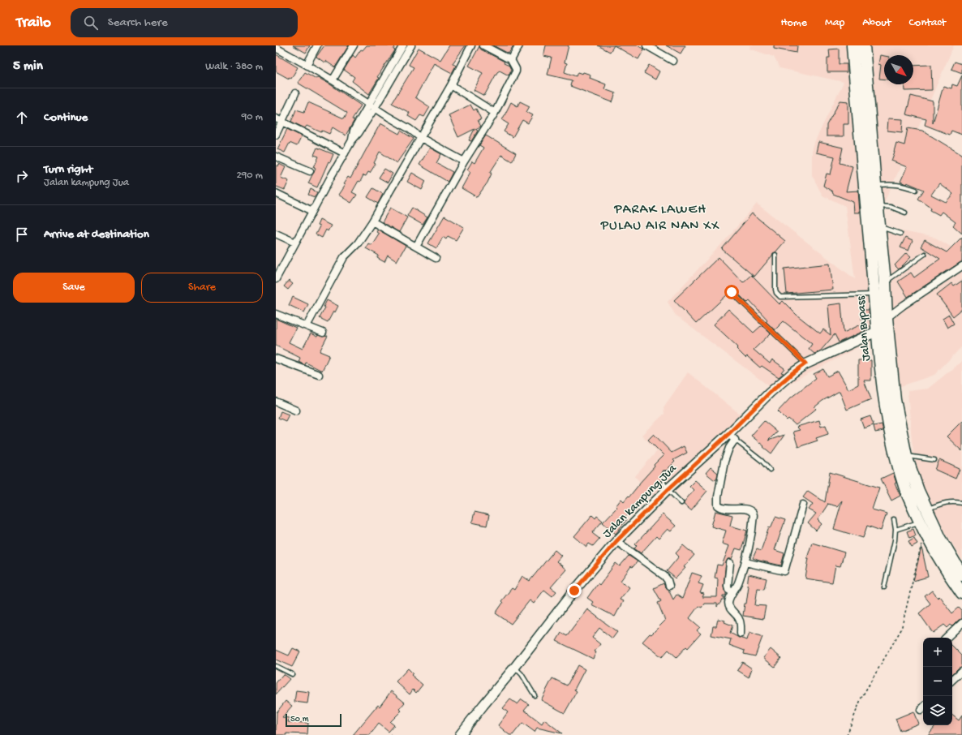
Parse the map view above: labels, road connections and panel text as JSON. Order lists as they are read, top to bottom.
{
  "streets": {
    "highway": ["Jalan Bypass"],
    "street": ["Jalan kampung Jua"]
  },
  "crossings": [
    ["Jalan Bypass", "Jalan kampung Jua"]
  ],
  "districts": ["PARAK LAWEH PULAU AIR NAN XX"],
  "scale_bar": "50 m",
  "north": "bottom right",
  "page": {
    "header": "Trailo",
    "search": "Search here",
    "nav": [
      "Home",
      "Map",
      "About",
      "Contact"
    ],
    "heading": ["5 min", "Walk · 380 m"],
    "list": [
      ["Continue", "90 m"],
      ["Turn right", "Jalan kampung Jua", "290 m"],
      "Arrive at destination"
    ],
    "buttons": ["Save", "Share"],
    "map_buttons": ["+", "−"],
    "scale": "50 m"
  }
}
